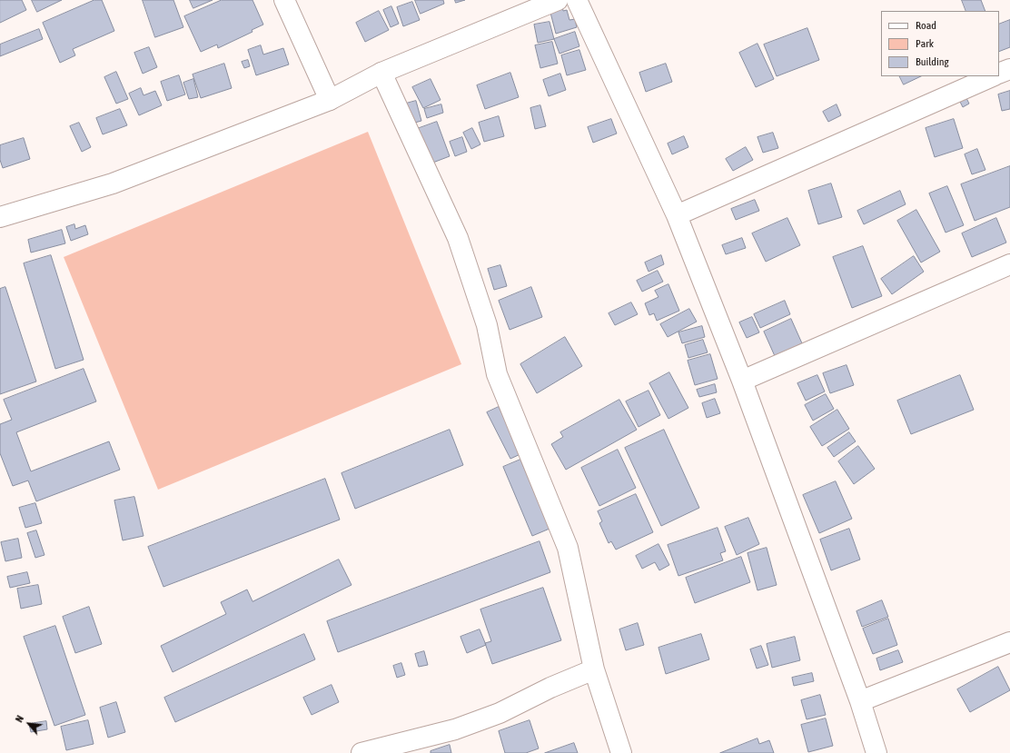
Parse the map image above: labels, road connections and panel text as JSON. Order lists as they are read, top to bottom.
{
  "legend": ["Road", "Park", "Building"],
  "north": "top left"
}
